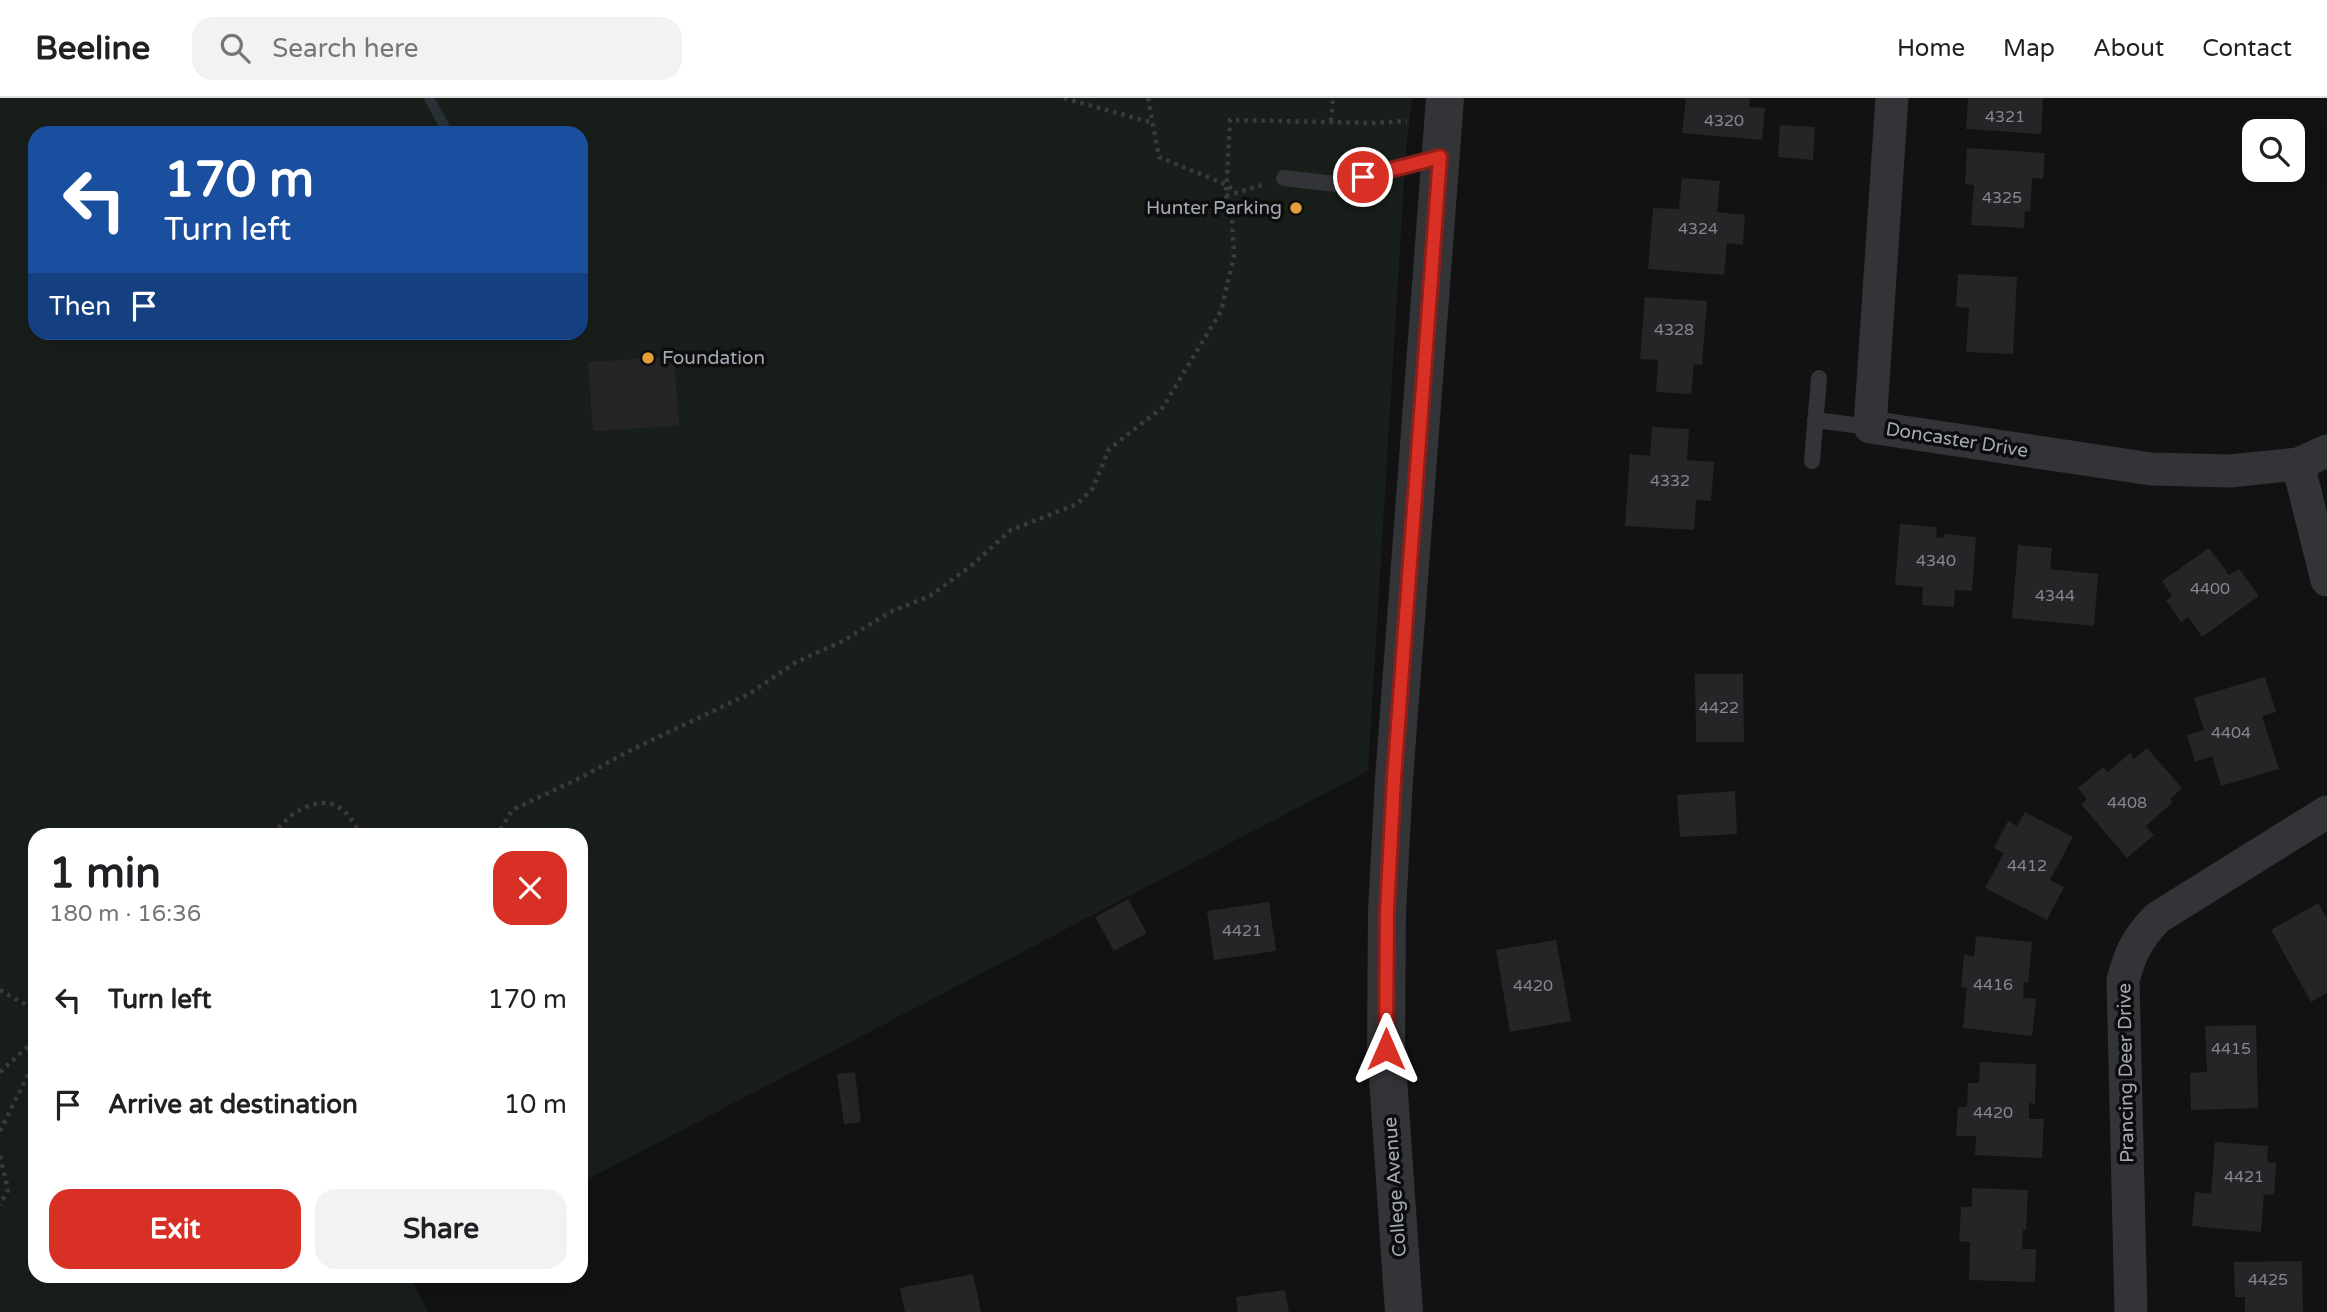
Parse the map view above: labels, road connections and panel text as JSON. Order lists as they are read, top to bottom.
{
  "streets": {
    "street": ["Doncaster Drive", "Prancing Deer Drive", "College Avenue"]
  },
  "places": ["Hunter Parking", "Foundation"],
  "house_numbers": [
    "4321",
    "4320",
    "4325",
    "4324",
    "4328",
    "4332",
    "4340",
    "4400",
    "4344",
    "4422",
    "4404",
    "4408",
    "4412",
    "4421",
    "4416",
    "4420",
    "4415",
    "4420",
    "4421",
    "4425"
  ],
  "page": {
    "header": "Beeline",
    "search": "Search here",
    "nav": [
      "Home",
      "Map",
      "About",
      "Contact"
    ],
    "turn": ["170 m", "Turn left"],
    "then": "Then",
    "heading": ["1 min", "180 m · 16:36"],
    "list": [
      {
        "name": "Turn left",
        "value": "170 m"
      },
      {
        "name": "Arrive at destination",
        "value": "10 m"
      }
    ],
    "buttons": ["Exit", "Share"]
  }
}
